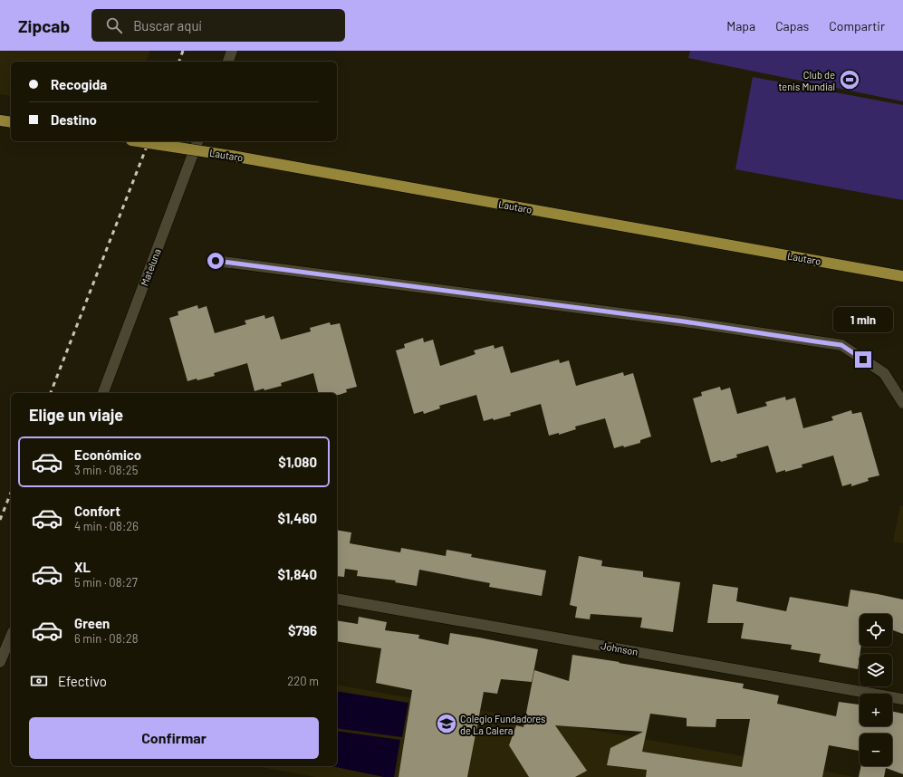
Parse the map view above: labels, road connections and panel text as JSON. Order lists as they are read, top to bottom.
{
  "streets": {
    "main road": ["Lautaro"],
    "street": ["Mateluna", "Johnson"]
  },
  "places": {
    "sports": ["Club de tenis Mundial"],
    "school or university": ["Colegio Fundadores de La Calera"]
  },
  "page": {
    "header": "Zipcab",
    "search": "Buscar aquí",
    "nav": ["Mapa", "Capas", "Compartir"],
    "banner": ["Recogida", "Destino"],
    "bubble": "1 min",
    "heading": "Elige un viaje",
    "list": [
      {
        "name": "Económico",
        "note": "3 min · 08:25",
        "value": "$1,080"
      },
      {
        "name": "Confort",
        "note": "4 min · 08:26",
        "value": "$1,460"
      },
      {
        "name": "XL",
        "note": "5 min · 08:27",
        "value": "$1,840"
      },
      {
        "name": "Green",
        "note": "6 min · 08:28",
        "value": "$796"
      }
    ],
    "map_buttons": ["+", "−"],
    "pay": ["Efectivo", "220 m"],
    "buttons": "Confirmar"
  }
}
